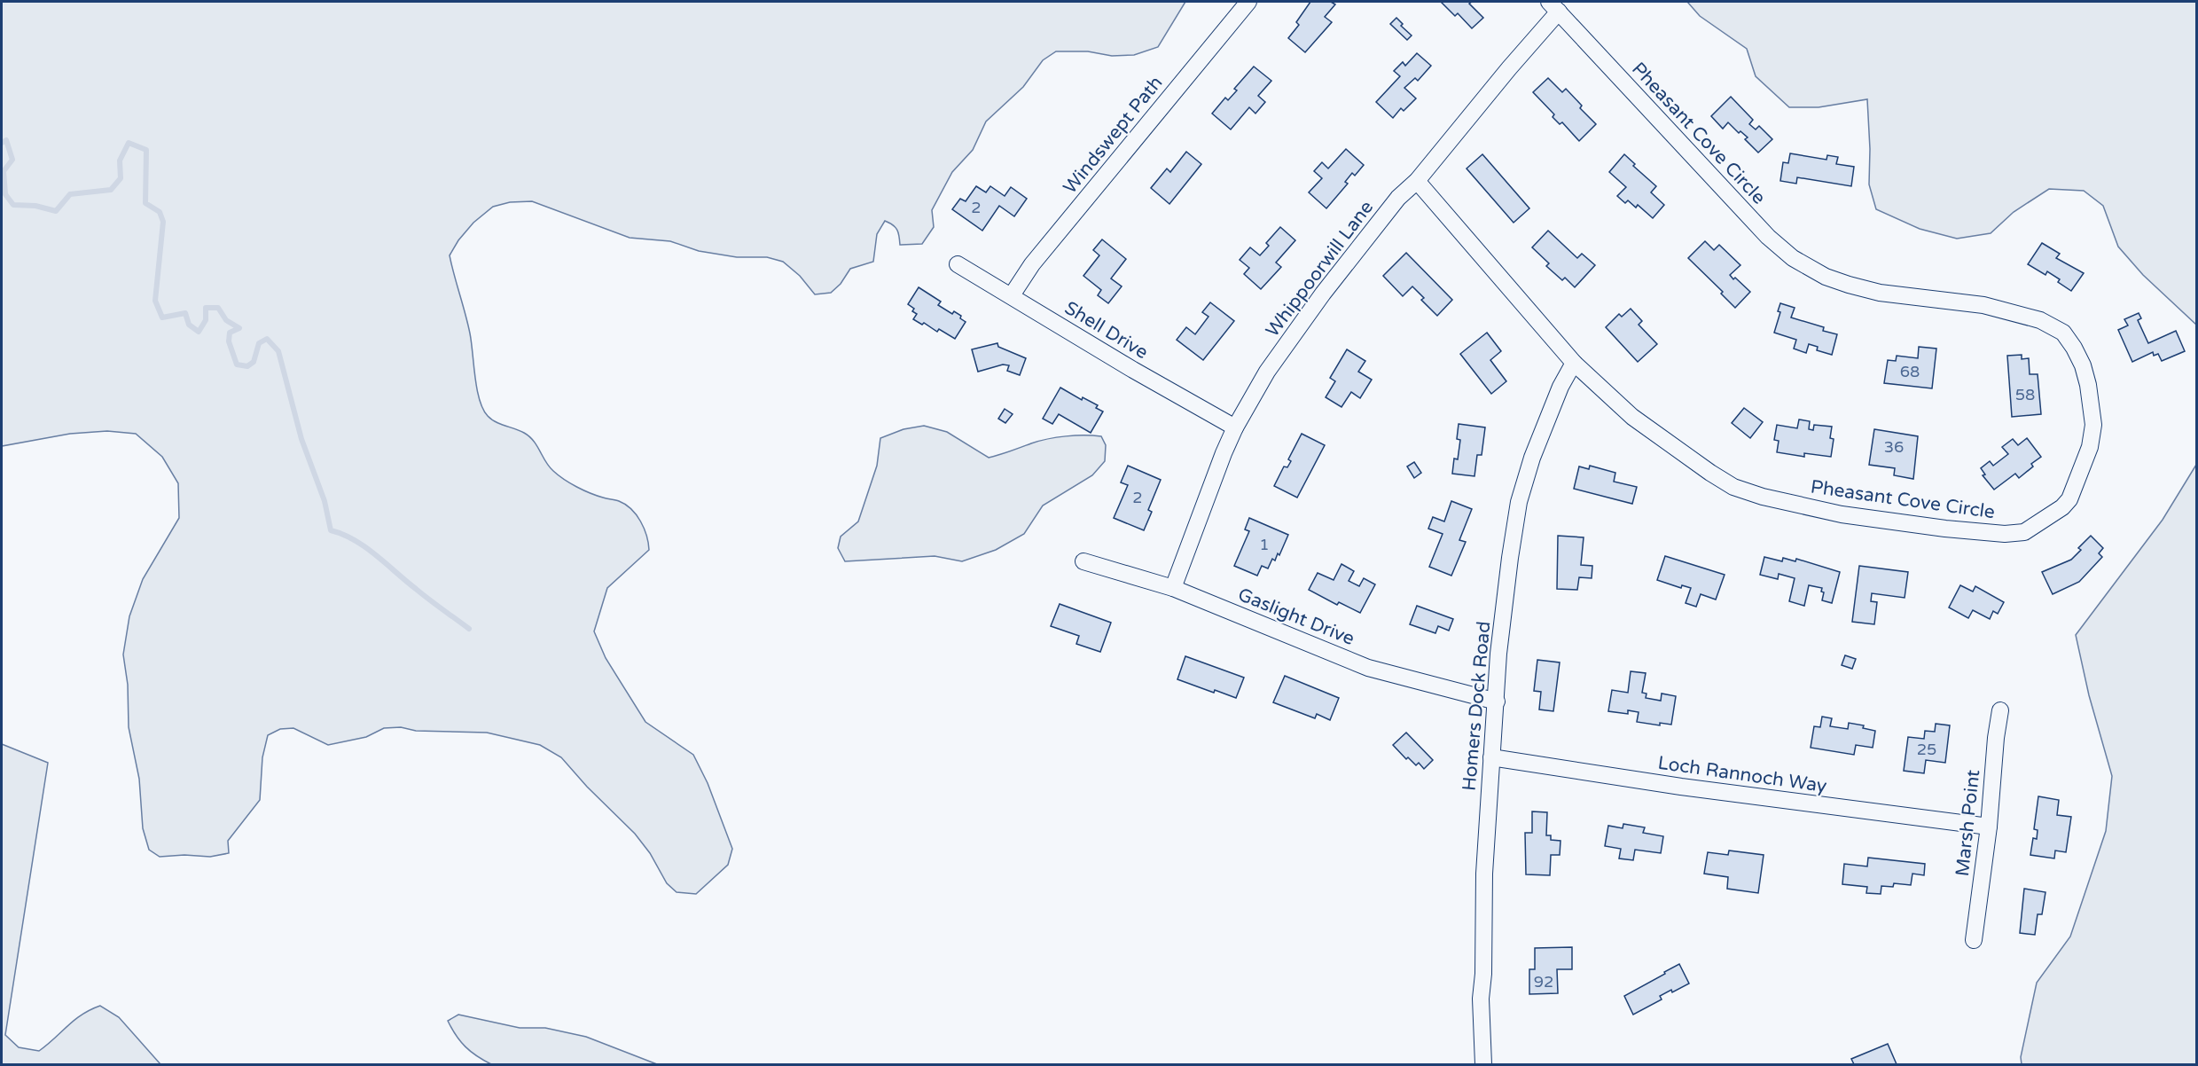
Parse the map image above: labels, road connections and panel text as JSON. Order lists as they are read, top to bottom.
{
  "streets": {
    "street": [
      "Pheasant Cove Circle",
      "Windswept Path",
      "Whippoorwill Lane",
      "Shell Drive",
      "Gaslight Drive",
      "Homers Dock Road",
      "Loch Rannoch Way",
      "Marsh Point"
    ]
  },
  "crossings": [
    ["Pheasant Cove Circle", "Whippoorwill Lane"],
    ["Pheasant Cove Circle", "Homers Dock Road"],
    ["Windswept Path", "Shell Drive"],
    ["Whippoorwill Lane", "Shell Drive"],
    ["Whippoorwill Lane", "Gaslight Drive"],
    ["Gaslight Drive", "Homers Dock Road"],
    ["Homers Dock Road", "Loch Rannoch Way"],
    ["Loch Rannoch Way", "Marsh Point"]
  ],
  "house_numbers": [
    "2",
    "68",
    "58",
    "36",
    "2",
    "1",
    "25",
    "92"
  ]
}
